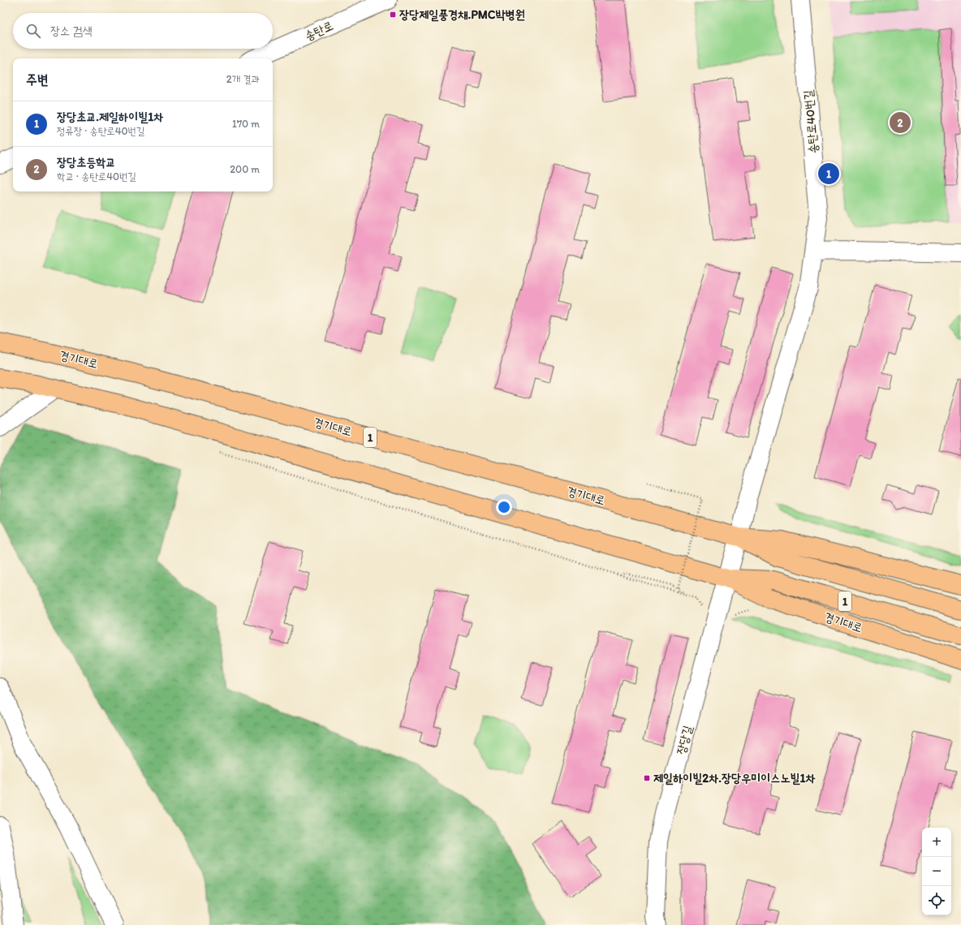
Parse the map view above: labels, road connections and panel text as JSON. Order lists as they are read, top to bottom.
{
  "streets": {
    "main road": ["경기대로", "1"],
    "street": ["송탄로", "송탄로40번길", "장당길"]
  },
  "crossings": [
    ["송탄로40번길", "경기대로"],
    ["송탄로40번길", "장당길"],
    ["경기대로", "장당길"]
  ],
  "places": {
    "transit": ["장당제일풍경채.PMC박병원", "제일하이빌2차.장당우미이스노빌1차"]
  },
  "page": {
    "search": "장소 검색",
    "heading": ["주변", "2개 결과"],
    "list": [
      {
        "mark": "1",
        "name": "장당초교.제일하이빌1차",
        "note": "정류장 · 송탄로40번길",
        "value": "170 m"
      },
      {
        "mark": "2",
        "name": "장당초등학교",
        "note": "학교 · 송탄로40번길",
        "value": "200 m"
      }
    ],
    "pins": ["2", "1"],
    "map_buttons": ["+", "−"]
  }
}
